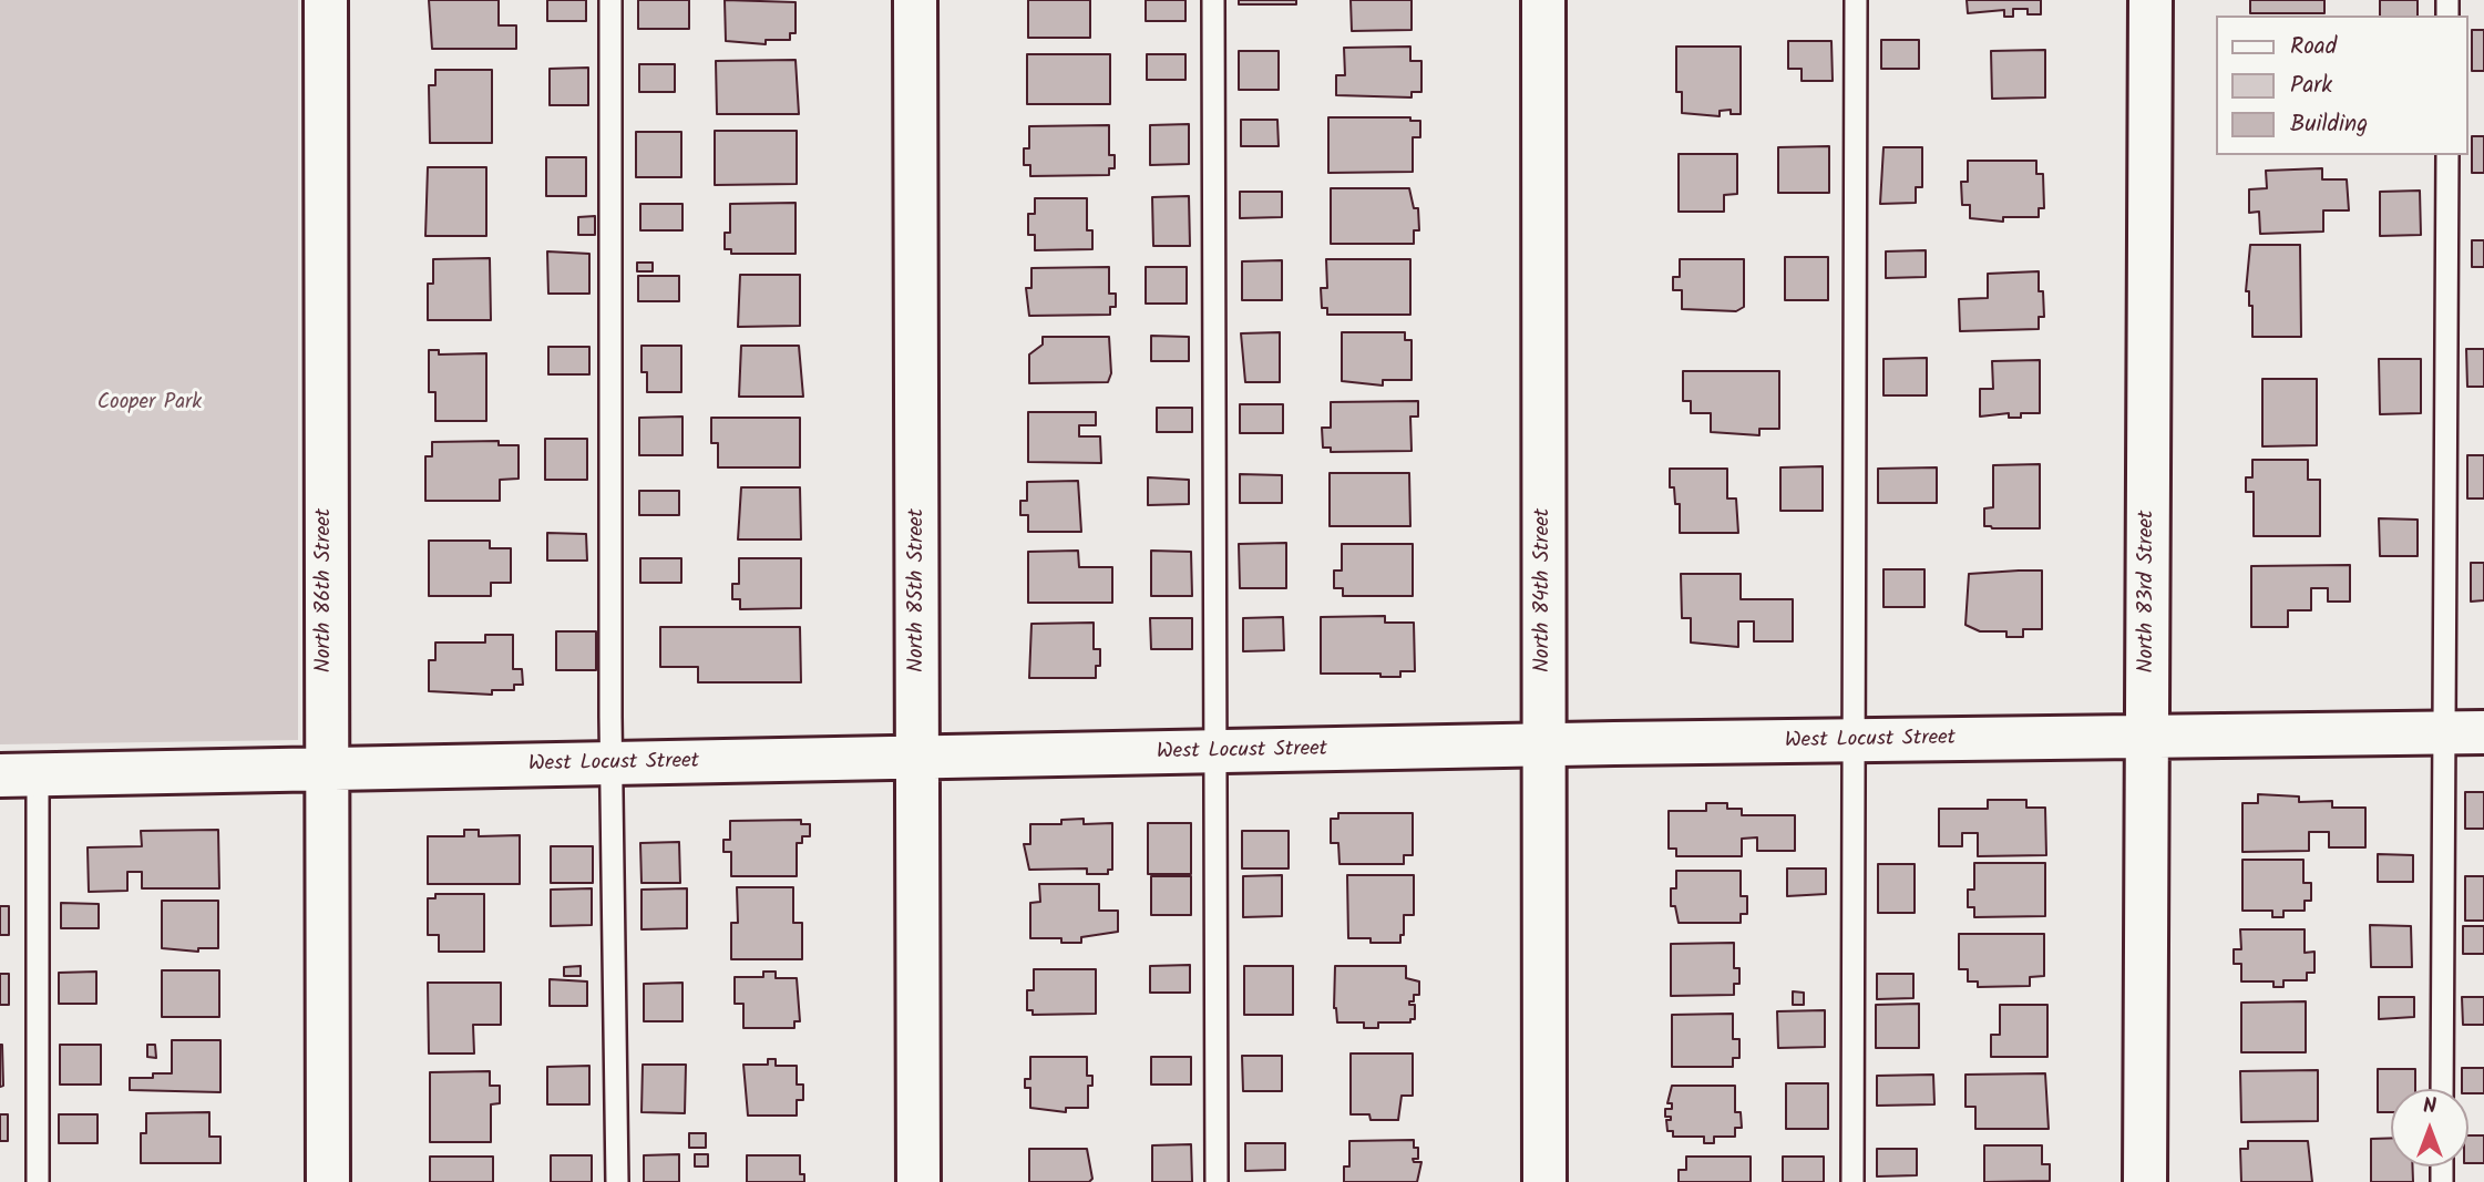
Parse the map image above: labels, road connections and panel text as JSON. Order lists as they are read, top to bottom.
{
  "streets": {
    "street": [
      "North 86th Street",
      "North 85th Street",
      "North 84th Street",
      "North 83rd Street",
      "West Locust Street"
    ]
  },
  "crossings": [
    ["North 86th Street", "West Locust Street"],
    ["North 85th Street", "West Locust Street"],
    ["North 84th Street", "West Locust Street"],
    ["North 83rd Street", "West Locust Street"]
  ],
  "parks": ["Cooper Park"],
  "legend": ["Road", "Park", "Building"],
  "north": "top"
}
